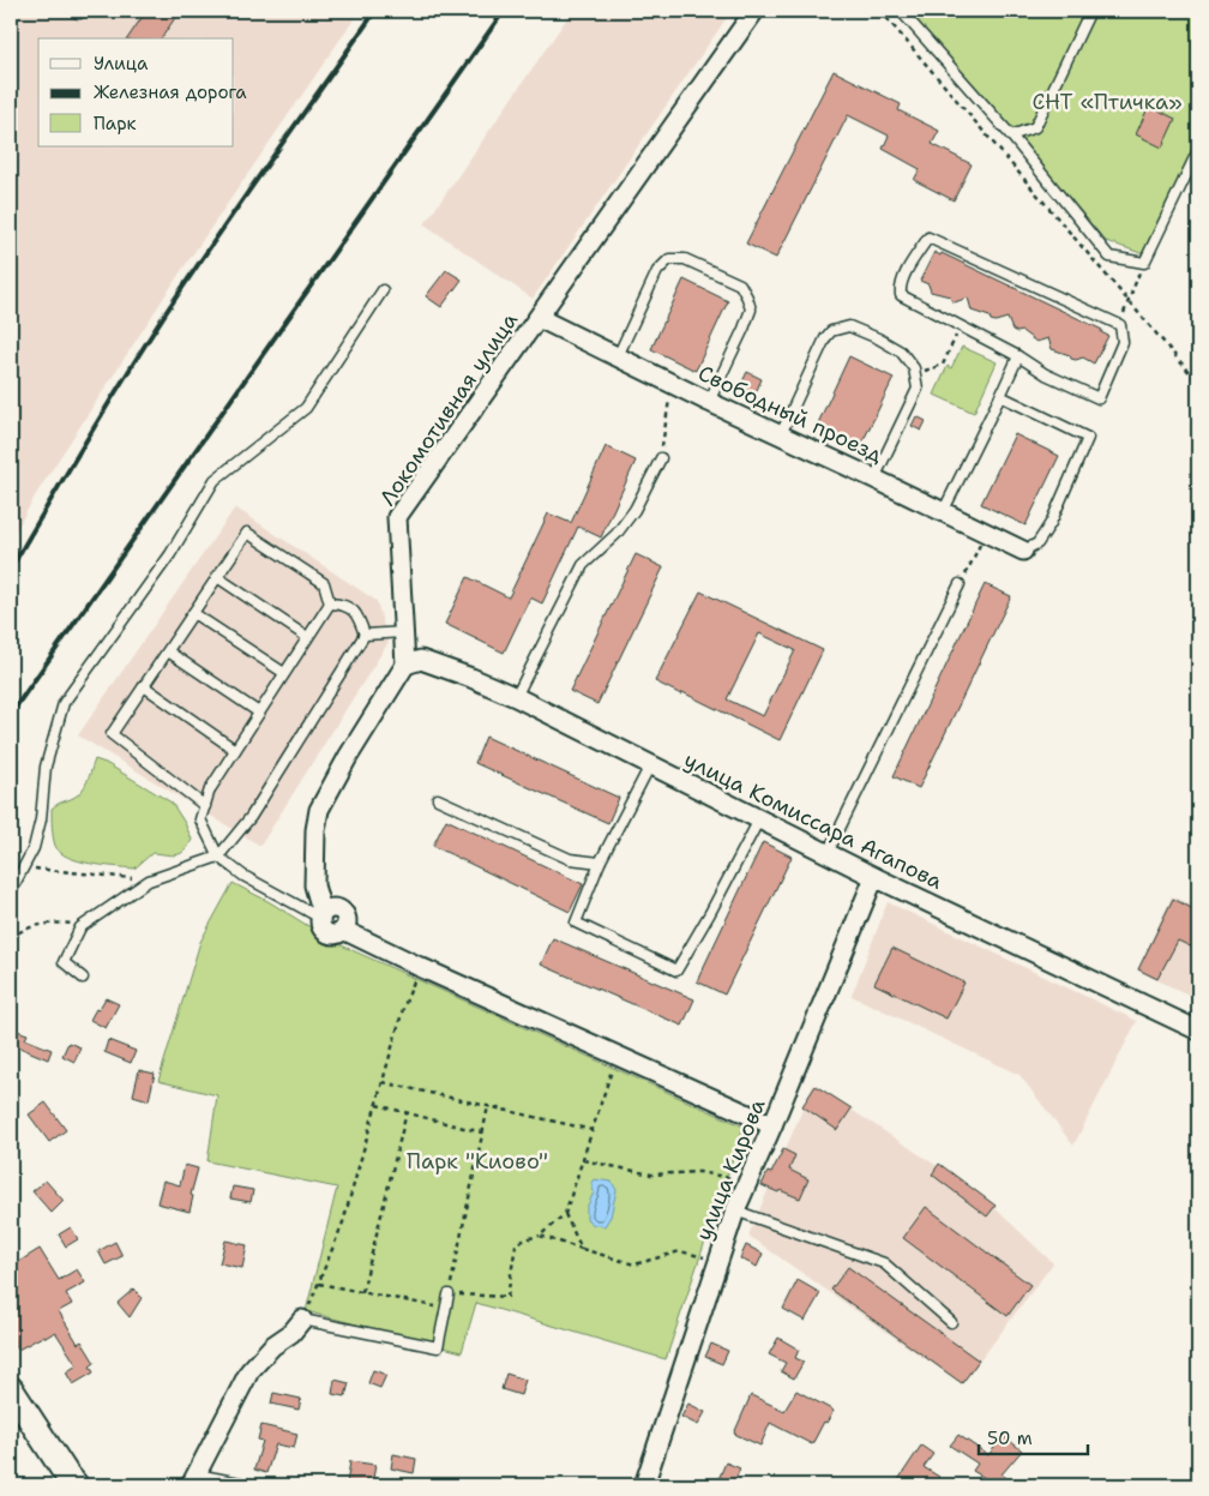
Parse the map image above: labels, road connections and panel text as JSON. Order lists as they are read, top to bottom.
{
  "streets": {
    "street": [
      "Локомотивная улица",
      "Свободный проезд",
      "улица Комиссара Агапова",
      "улица Кирова"
    ]
  },
  "crossings": [
    ["Локомотивная улица", "Свободный проезд"],
    ["Локомотивная улица", "улица Комиссара Агапова"],
    ["улица Комиссара Агапова", "улица Кирова"]
  ],
  "parks": ["СНТ «Птичка»", "Парк \"Киово\""],
  "legend": ["Улица", "Железная дорога", "Парк"],
  "scale_bar": "50 m"
}
